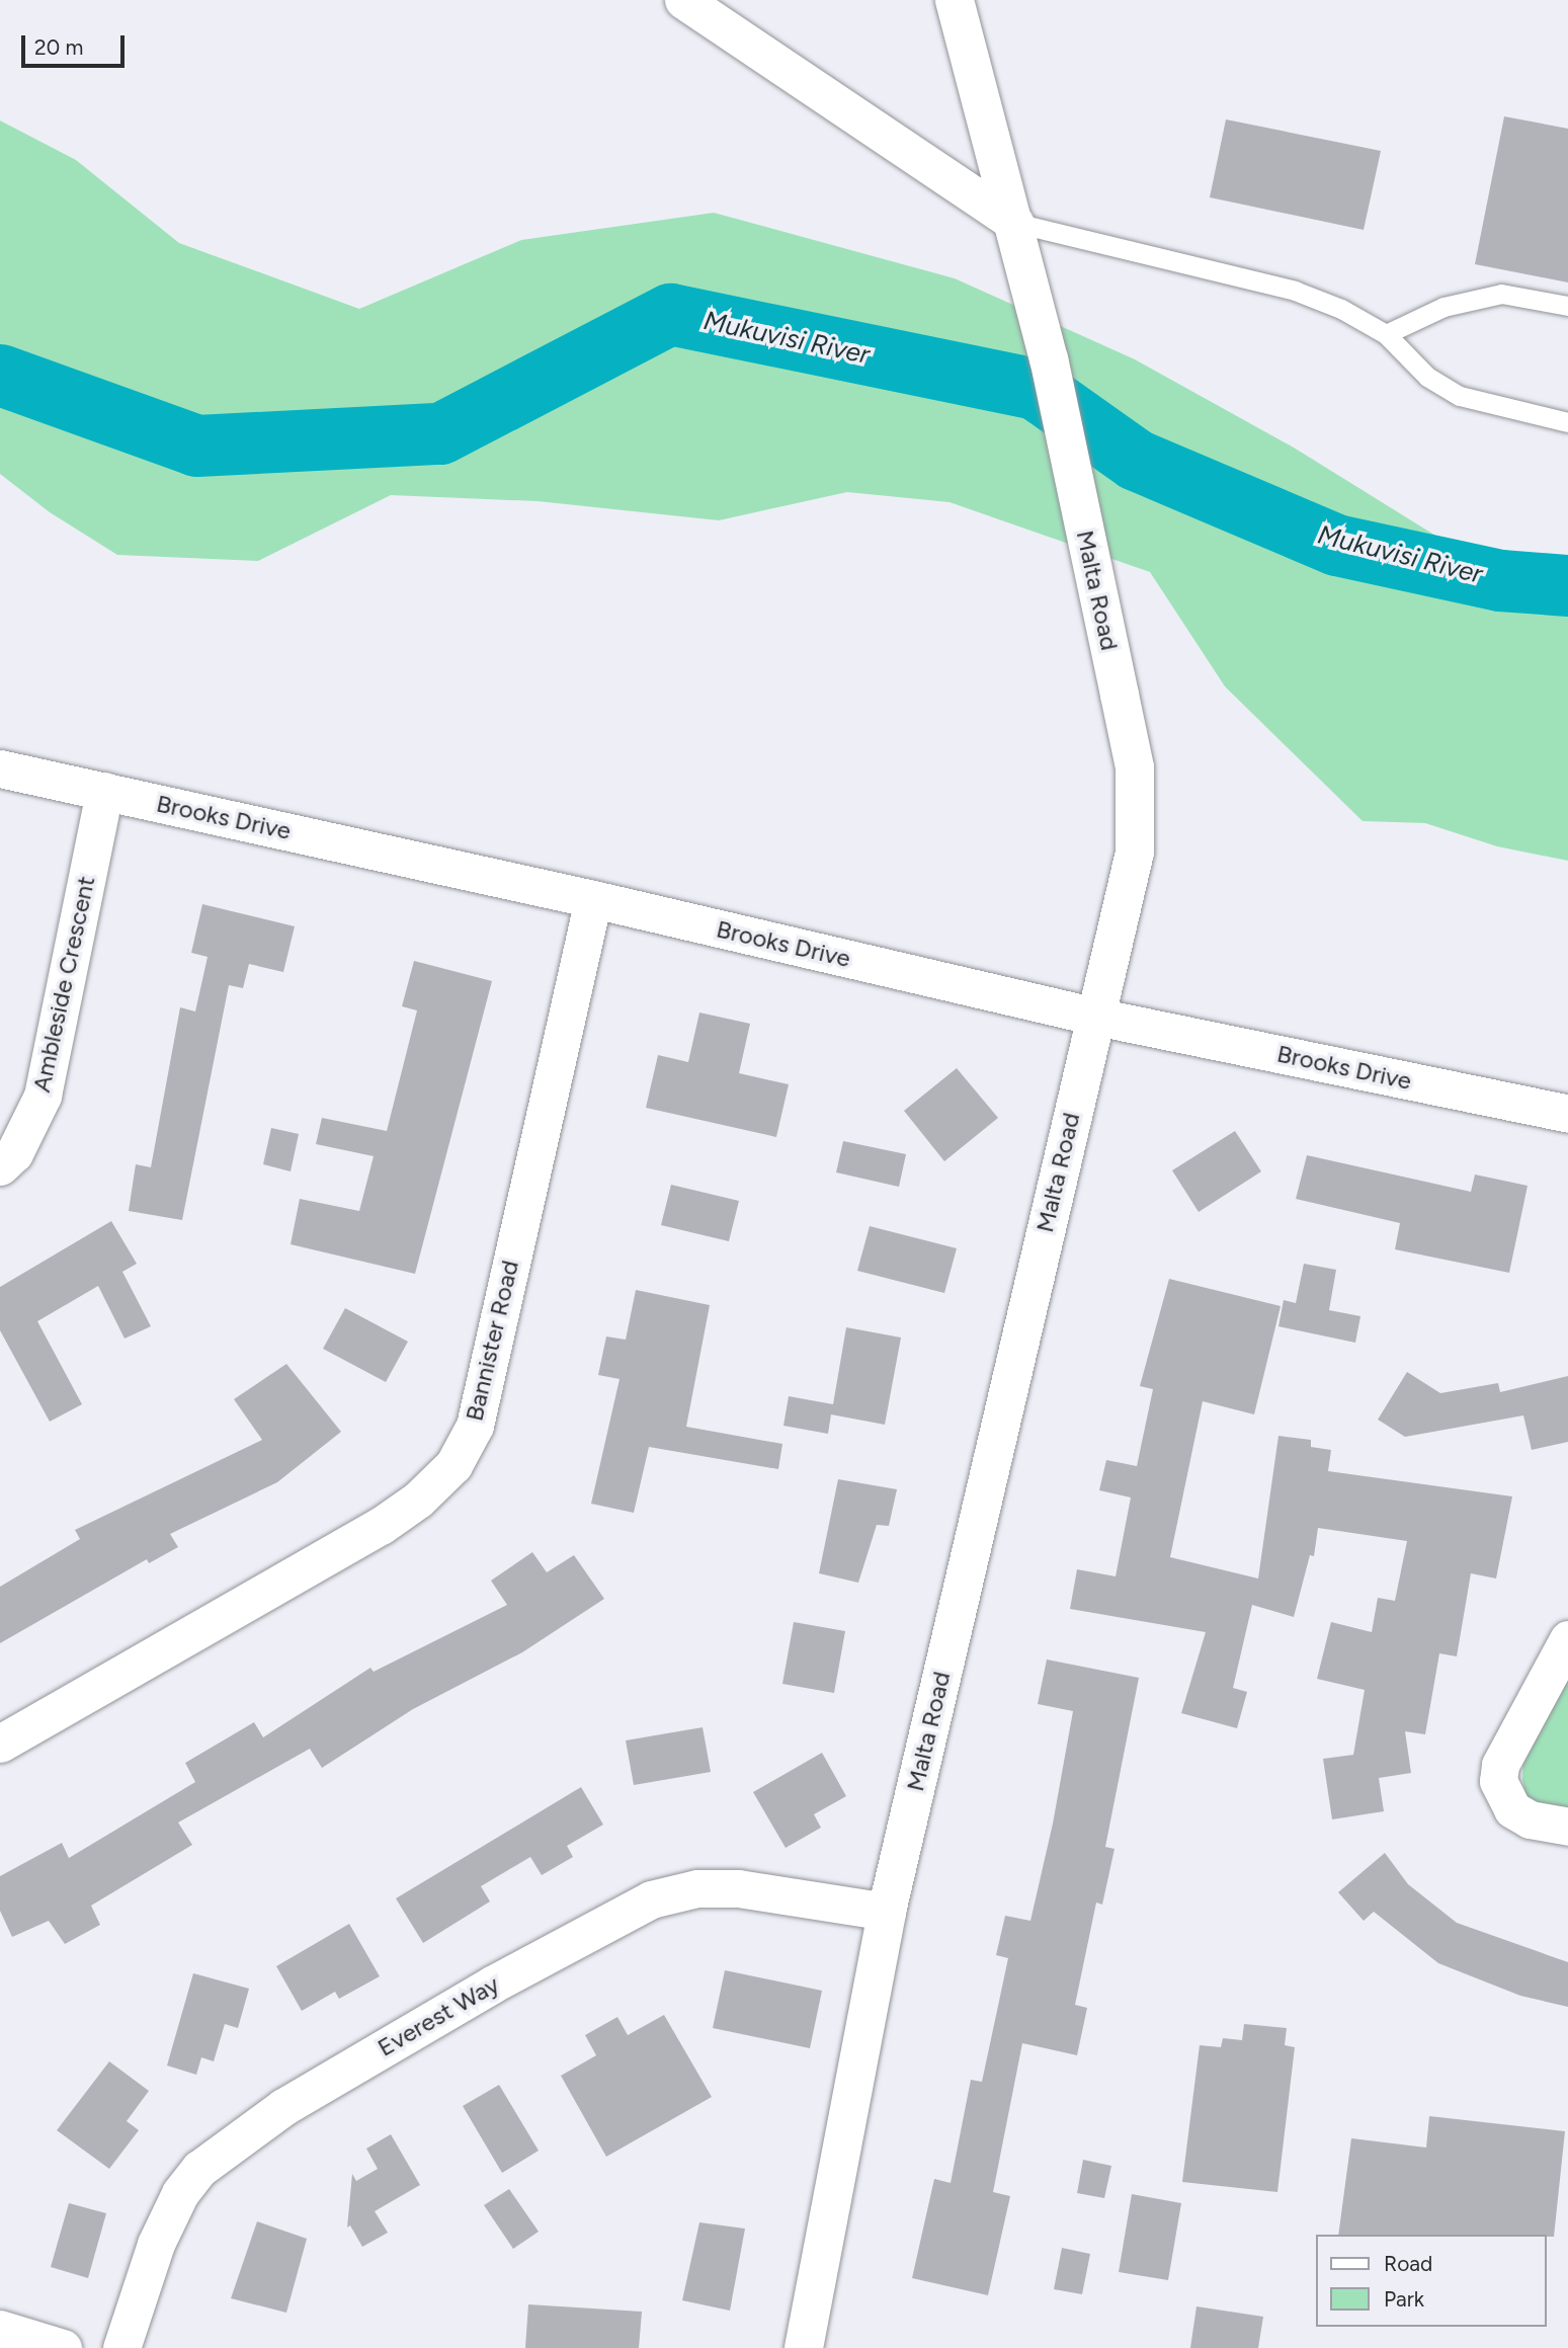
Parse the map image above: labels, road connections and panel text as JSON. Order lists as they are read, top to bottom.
{
  "streets": {
    "street": [
      "Malta Road",
      "Brooks Drive",
      "Ambleside Crescent",
      "Bannister Road",
      "Everest Way"
    ]
  },
  "crossings": [
    ["Malta Road", "Brooks Drive"],
    ["Malta Road", "Everest Way"],
    ["Brooks Drive", "Ambleside Crescent"],
    ["Brooks Drive", "Bannister Road"]
  ],
  "water": ["Mukuvisi River"],
  "legend": ["Road", "Park"],
  "scale_bar": "20 m"
}
